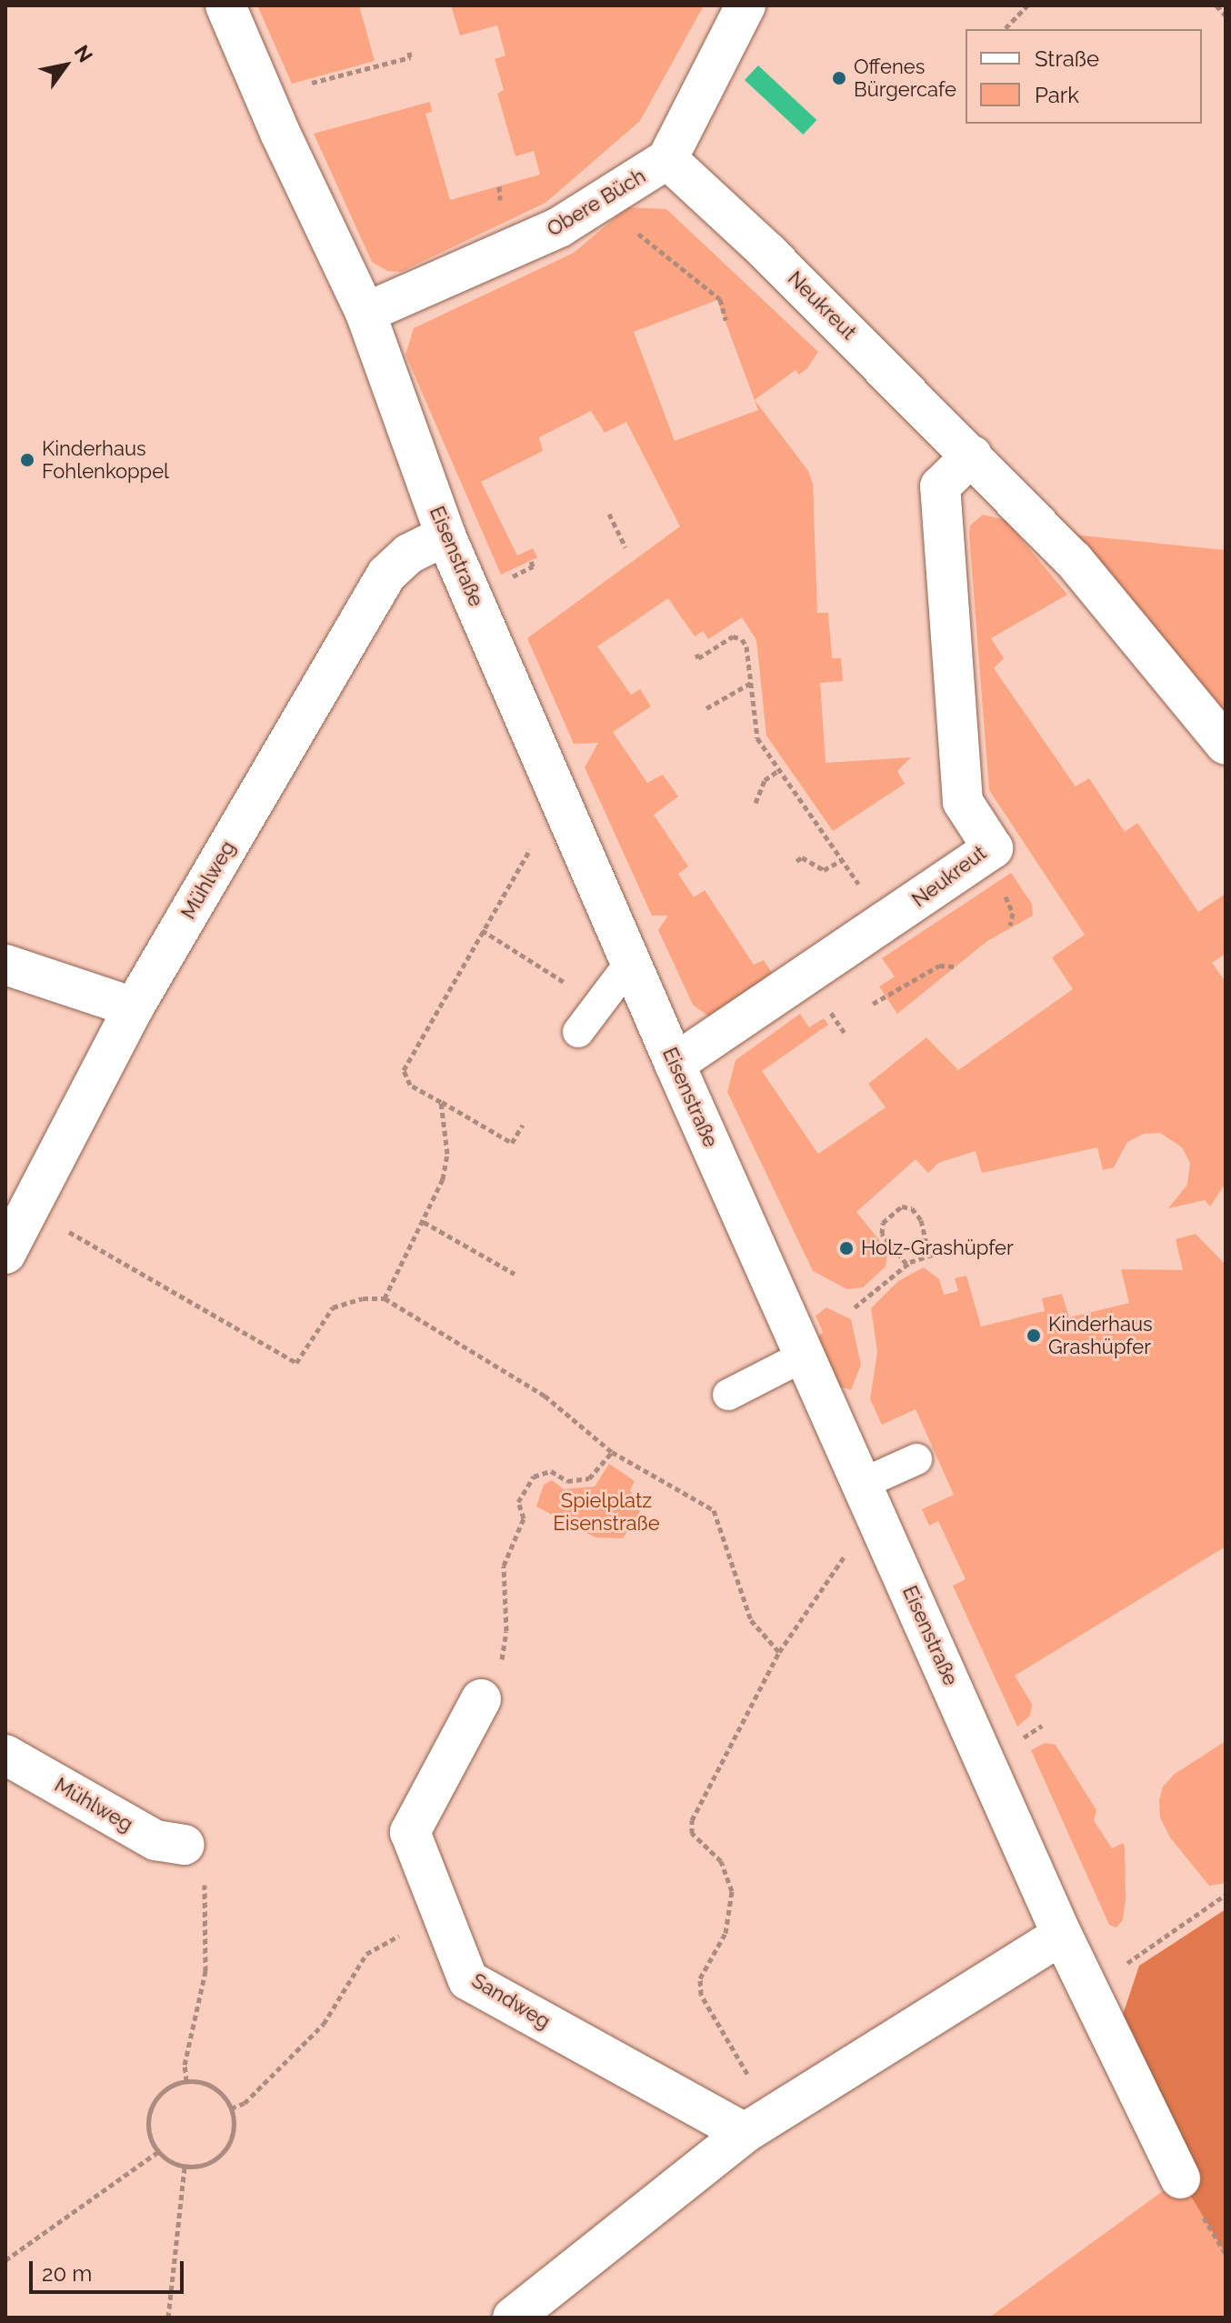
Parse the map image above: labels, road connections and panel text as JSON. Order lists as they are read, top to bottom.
{
  "streets": {
    "street": [
      "Obere Büch",
      "Neukreut",
      "Eisenstraße",
      "Mühlweg",
      "Sandweg"
    ]
  },
  "crossings": [
    ["Obere Büch", "Neukreut"],
    ["Obere Büch", "Eisenstraße"],
    ["Neukreut", "Eisenstraße"],
    ["Eisenstraße", "Mühlweg"]
  ],
  "parks": ["Spielplatz Eisenstraße"],
  "places": [
    "Offenes Bürgercafe",
    "Kinderhaus Fohlenkoppel",
    "Holz-Grashüpfer",
    "Kinderhaus Grashüpfer"
  ],
  "legend": ["Straße", "Park"],
  "scale_bar": "20 m",
  "north": "top right"
}
